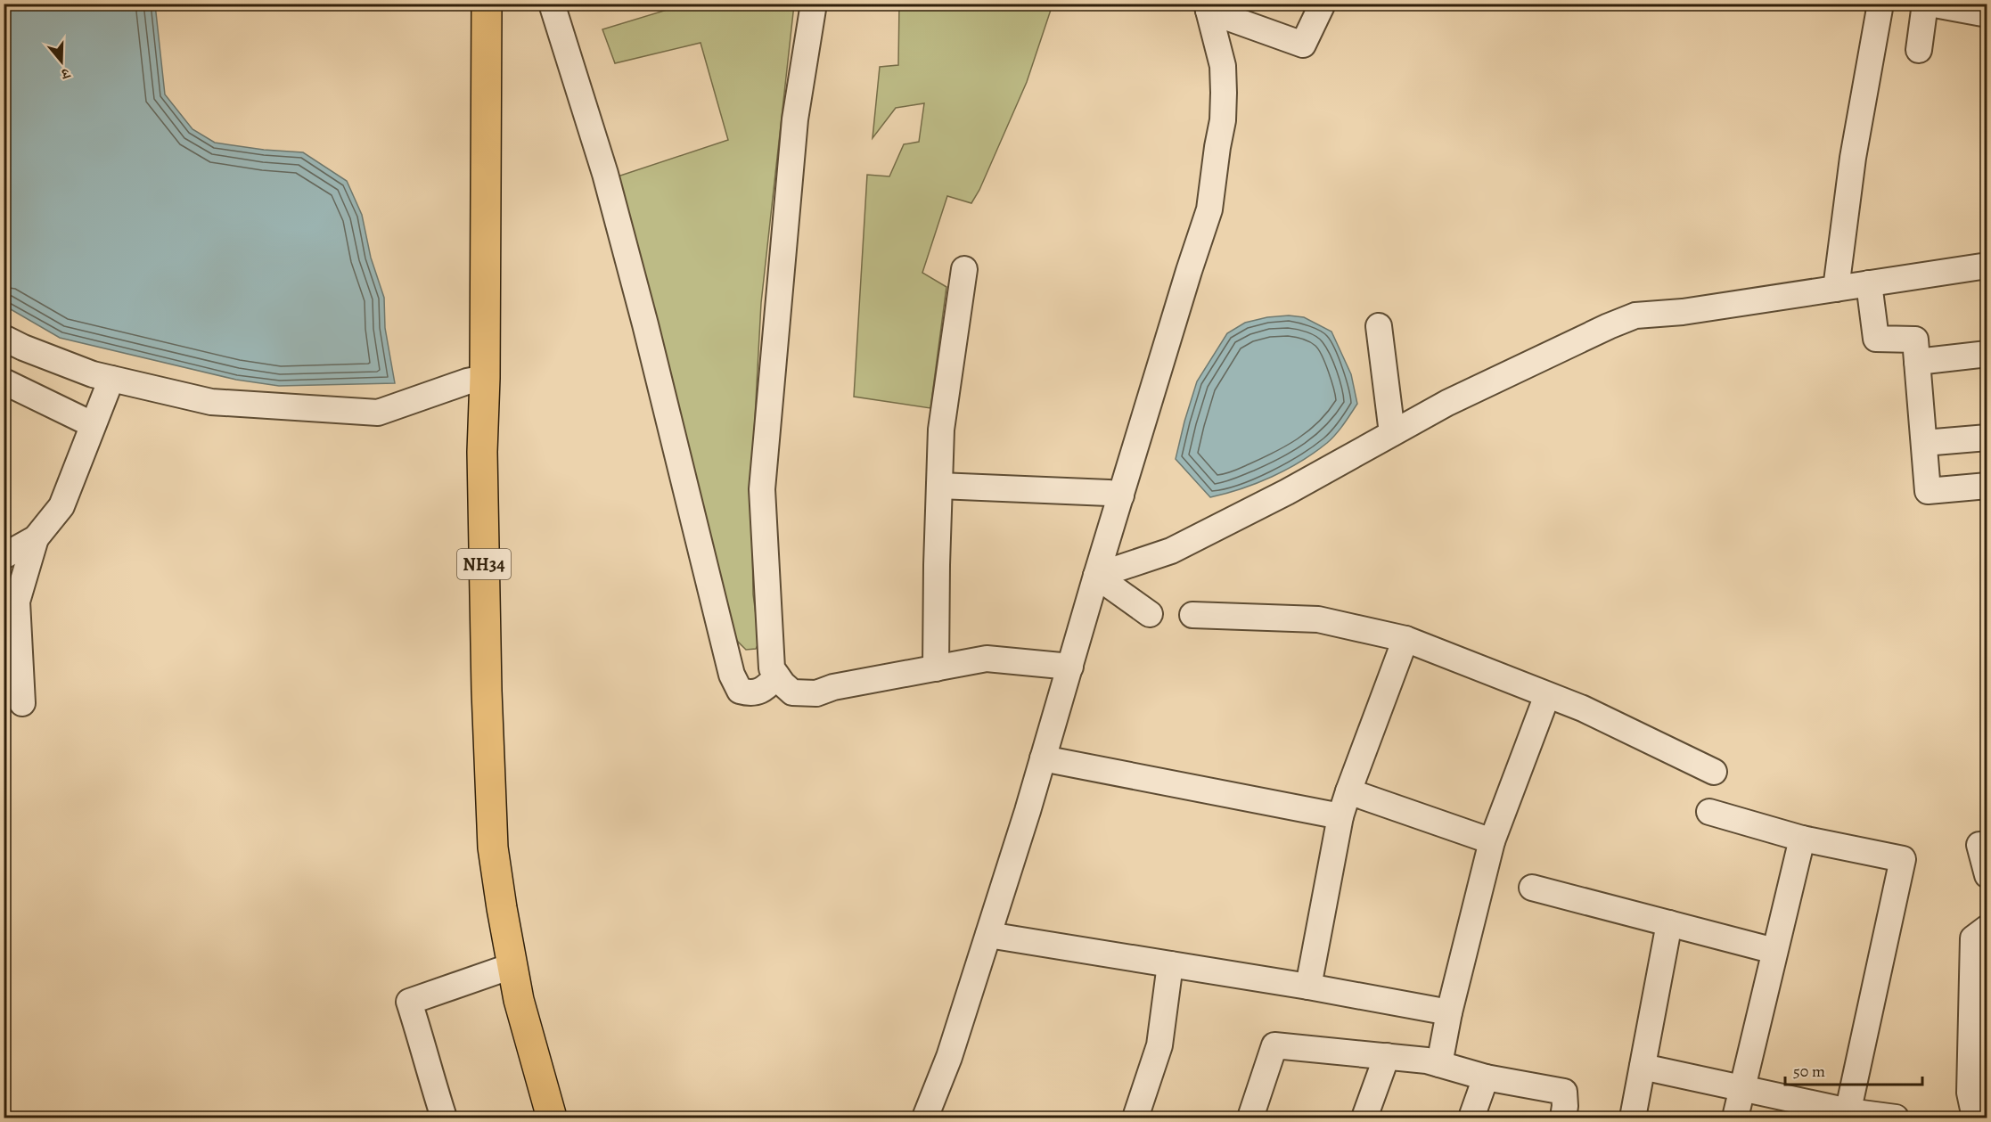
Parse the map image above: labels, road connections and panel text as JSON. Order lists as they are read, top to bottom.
{
  "streets": {
    "highway": ["NH34"]
  },
  "scale_bar": "50 m",
  "north": "bottom"
}
